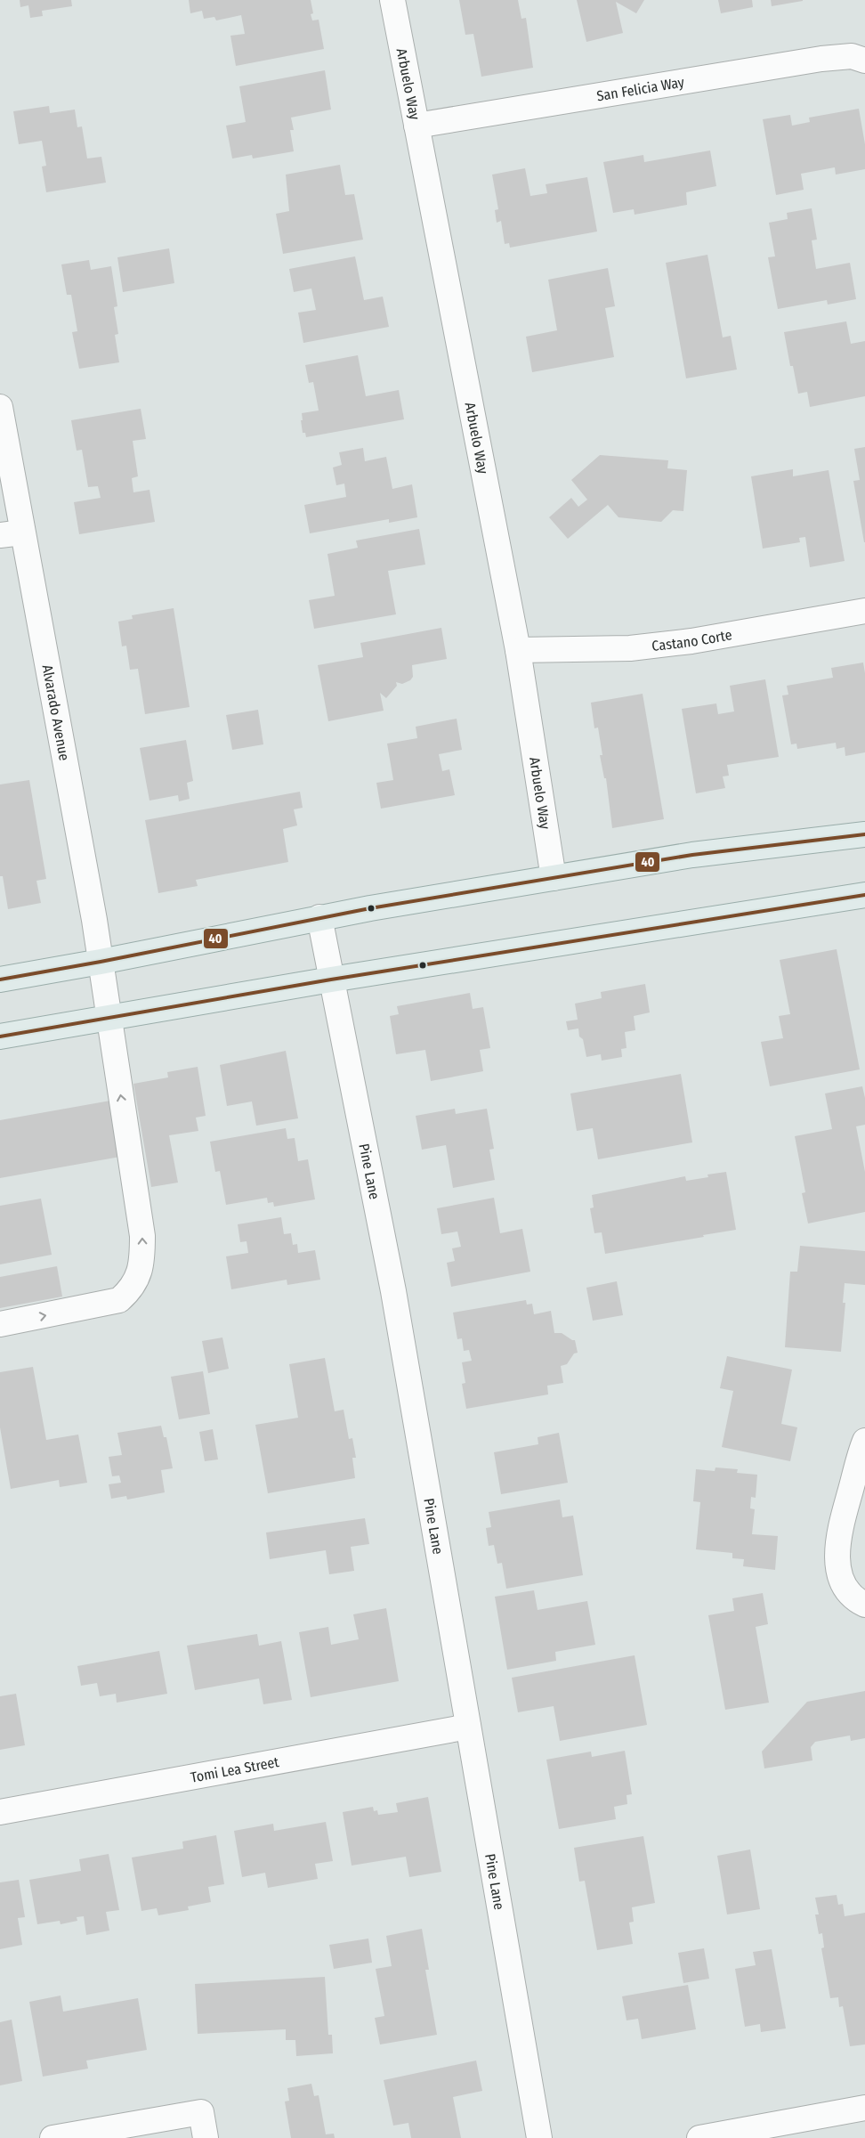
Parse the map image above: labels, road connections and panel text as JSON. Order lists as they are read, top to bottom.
{
  "streets": {
    "street": [
      "Arbuelo Way",
      "San Felicia Way",
      "Castano Corte",
      "Alvarado Avenue",
      "Pine Lane",
      "Tomi Lea Street"
    ]
  },
  "crossings": [
    ["Arbuelo Way", "San Felicia Way"],
    ["Arbuelo Way", "Castano Corte"],
    ["Pine Lane", "Tomi Lea Street"]
  ],
  "lines": ["transit line 40"]
}
